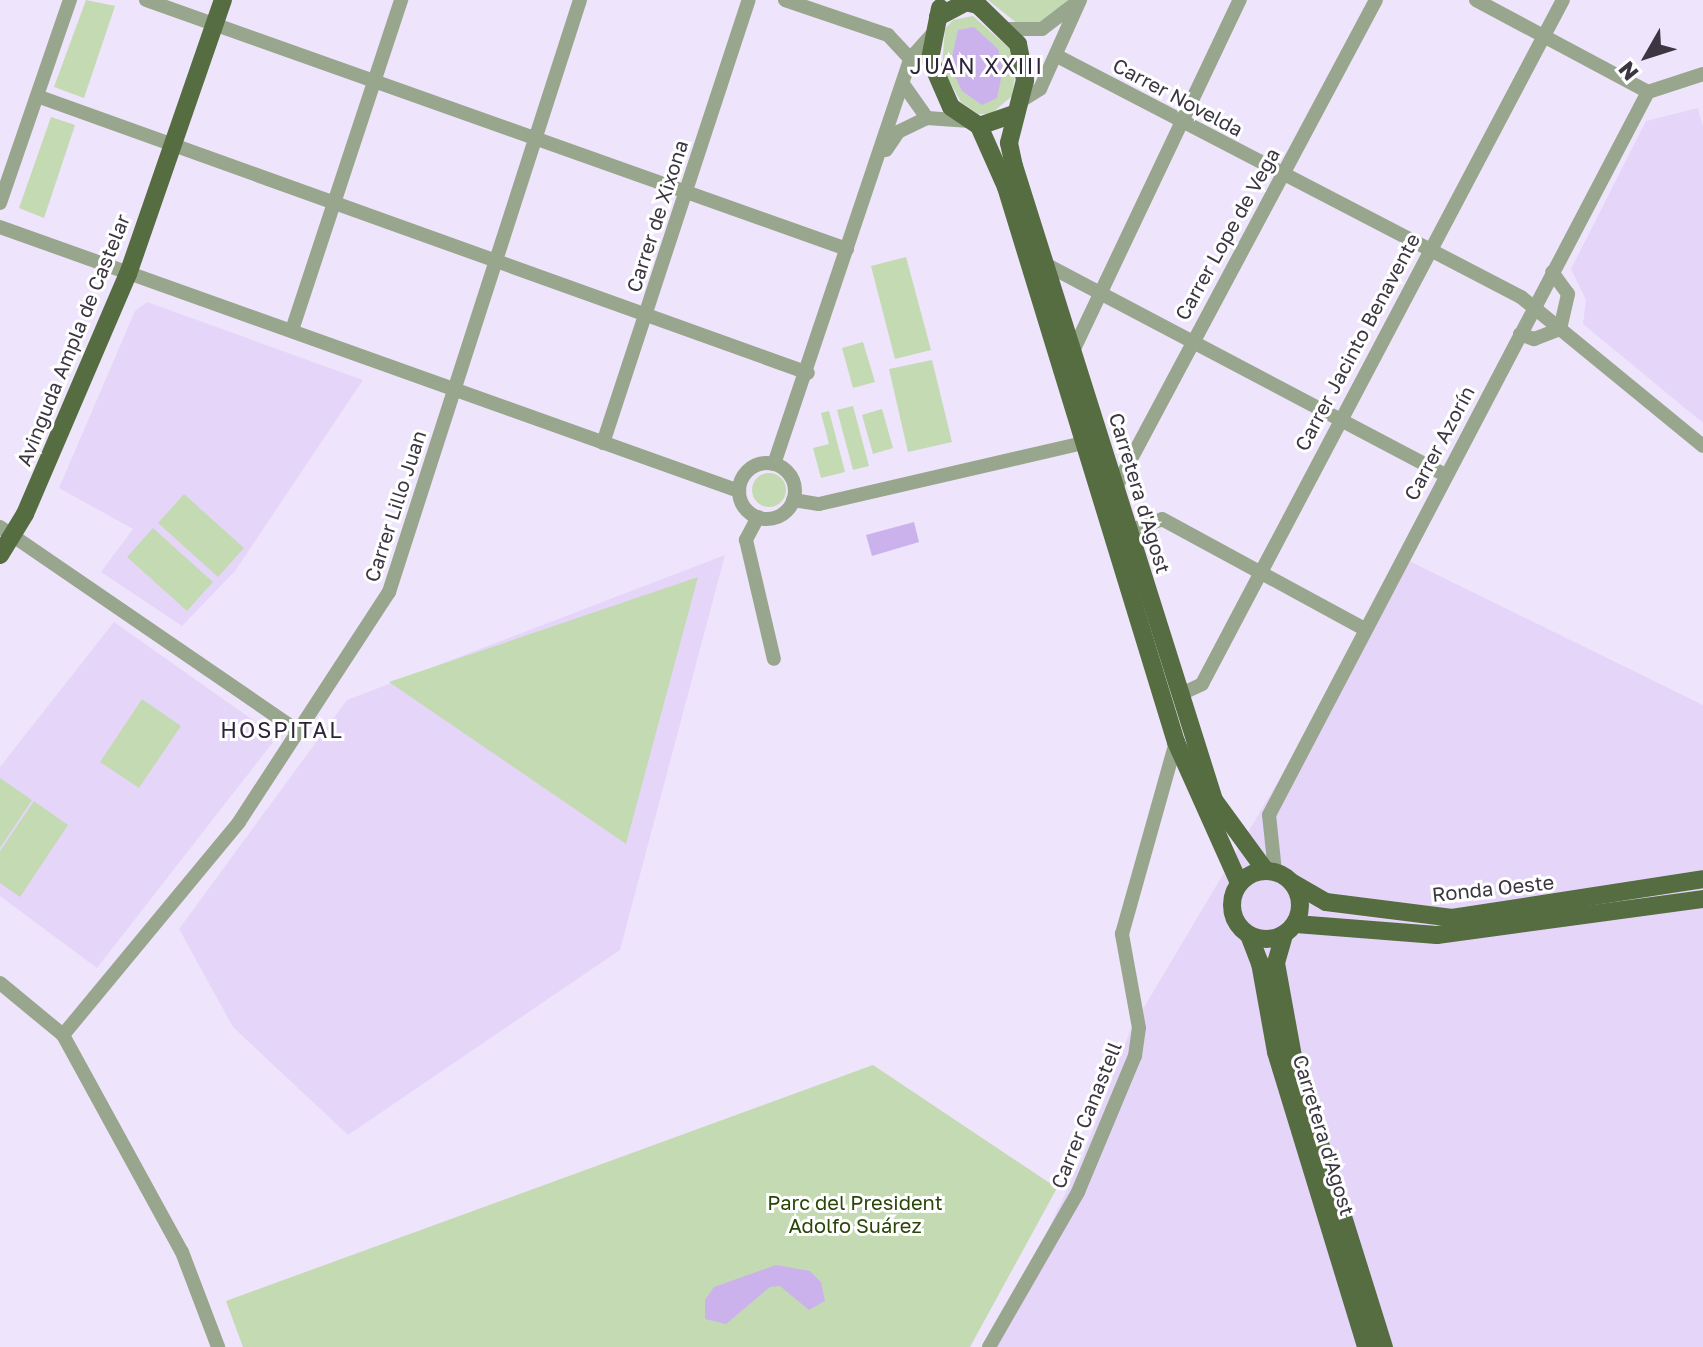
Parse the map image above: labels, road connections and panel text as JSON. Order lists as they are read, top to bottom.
{
  "streets": {
    "main road": ["Avinguda Ampla de Castelar", "Carretera d'Agost", "Ronda Oeste"],
    "street": [
      "Carrer Novelda",
      "Carrer de Xixona",
      "Carrer Lope de Vega",
      "Carrer Jacinto Benavente",
      "Carrer Azorín",
      "Carrer Lillo Juan",
      "Carrer Canastell"
    ]
  },
  "crossings": [
    ["Carrer Novelda", "Carrer Lope de Vega"],
    ["Carrer Novelda", "Carrer Jacinto Benavente"],
    ["Carrer Novelda", "Carrer Azorín"],
    ["Carrer Lope de Vega", "Carretera d'Agost"],
    ["Carrer Jacinto Benavente", "Carretera d'Agost"],
    ["Carrer Azorín", "Carretera d'Agost"],
    ["Carrer Azorín", "Ronda Oeste"],
    ["Carretera d'Agost", "Ronda Oeste"],
    ["Carretera d'Agost", "Carrer Canastell"]
  ],
  "districts": ["JUAN XXIII", "HOSPITAL"],
  "parks": ["Parc del President Adolfo Suárez"],
  "north": "bottom left"
}
